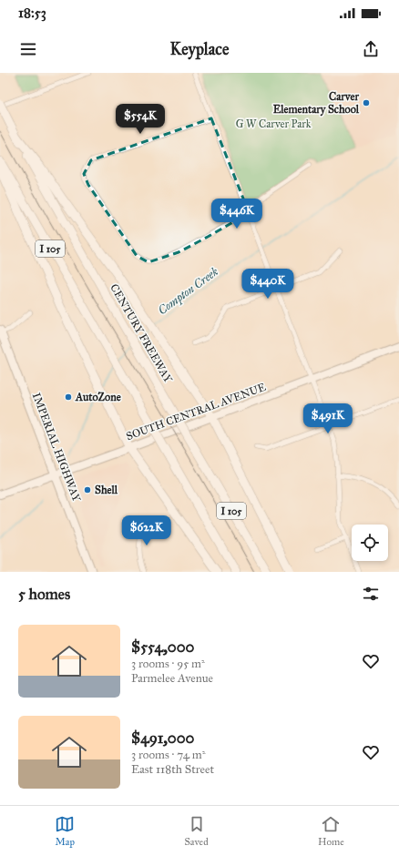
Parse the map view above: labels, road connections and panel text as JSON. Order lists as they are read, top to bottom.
{
  "streets": {
    "highway": ["I 105", "CENTURY FREEWAY"],
    "main road": ["SOUTH CENTRAL AVENUE", "IMPERIAL HIGHWAY"]
  },
  "crossings": [
    ["SOUTH CENTRAL AVENUE", "IMPERIAL HIGHWAY"]
  ],
  "water": ["Compton Creek"],
  "parks": ["G W Carver Park"],
  "places": ["Carver Elementary School", "AutoZone", "Shell"],
  "page": {
    "status": "18:53",
    "header": "Keyplace",
    "price": [
      "$554K",
      "$446K",
      "$440K",
      "$491K",
      "$622K"
    ],
    "heading": "5 homes",
    "list": [
      {
        "name": "$554,000",
        "note": "3 rooms · 95 m² · Parmelee Avenue"
      },
      {
        "name": "$491,000",
        "note": "3 rooms · 74 m² · East 118th Street"
      }
    ],
    "tabs": ["Map", "Saved", "Home"]
  }
}
